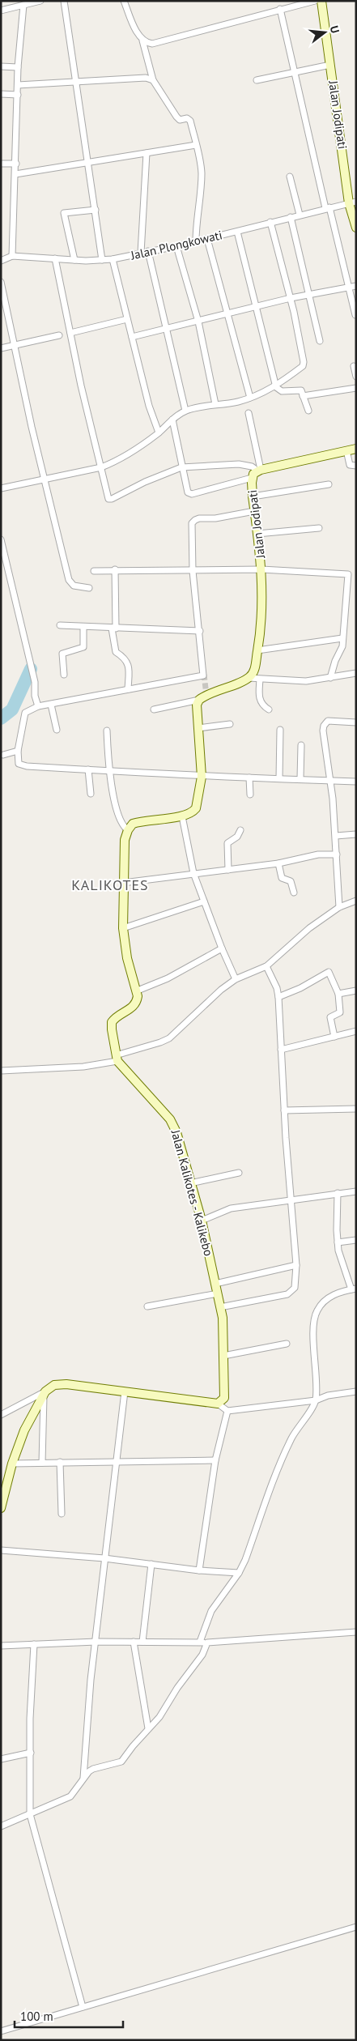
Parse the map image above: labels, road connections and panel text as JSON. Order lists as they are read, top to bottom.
{
  "streets": {
    "street": ["Jalan Jodipati", "Jalan Plongkowati", "Jalan Kalikotes - Kalikebo"]
  },
  "crossings": [
    ["Jalan Jodipati", "Jalan Plongkowati"]
  ],
  "districts": ["KALIKOTES"],
  "scale_bar": "100 m",
  "north": "right"
}
